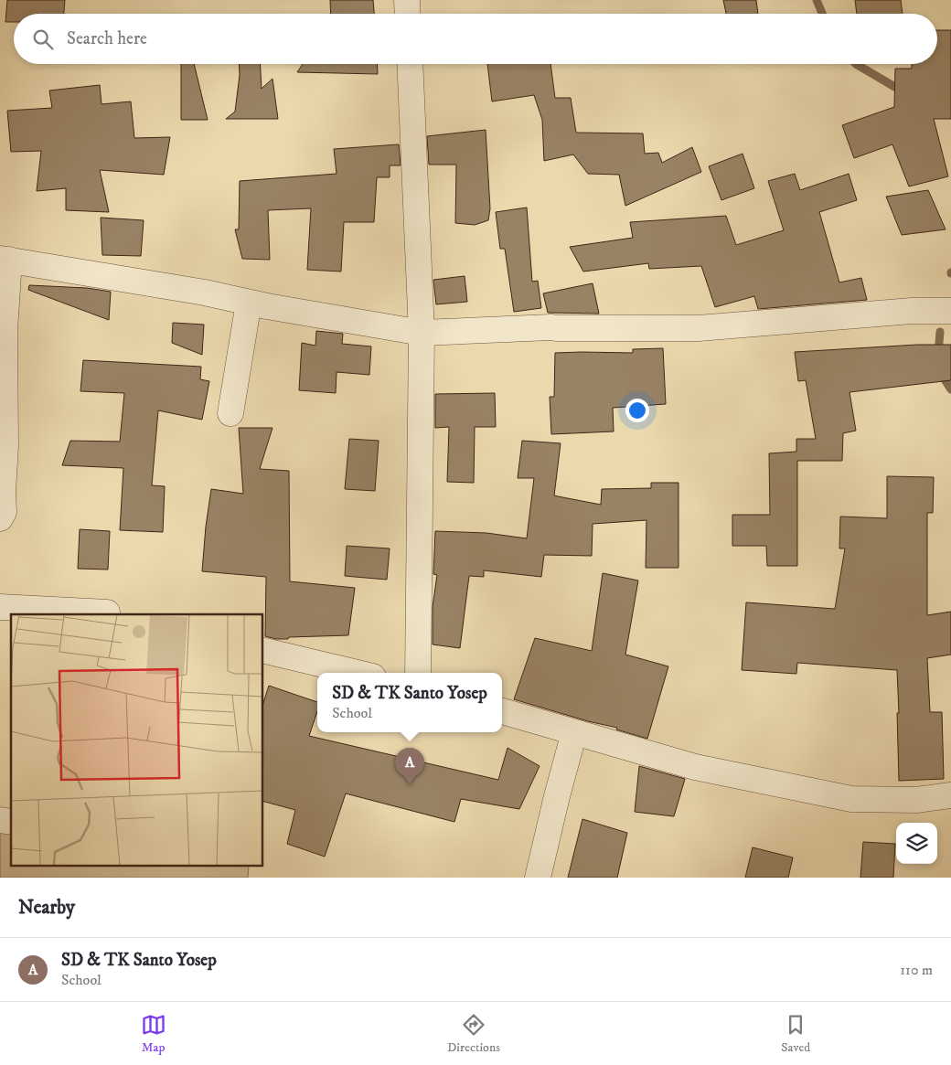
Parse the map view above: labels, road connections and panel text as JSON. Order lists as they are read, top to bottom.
{
  "page": {
    "search": "Search here",
    "popup": ["SD & TK Santo Yosep", "School"],
    "pins": "A",
    "heading": "Nearby",
    "list": [
      {
        "mark": "A",
        "name": "SD & TK Santo Yosep",
        "note": "School",
        "value": "110 m"
      }
    ],
    "nav": ["Map", "Directions", "Saved"]
  }
}
